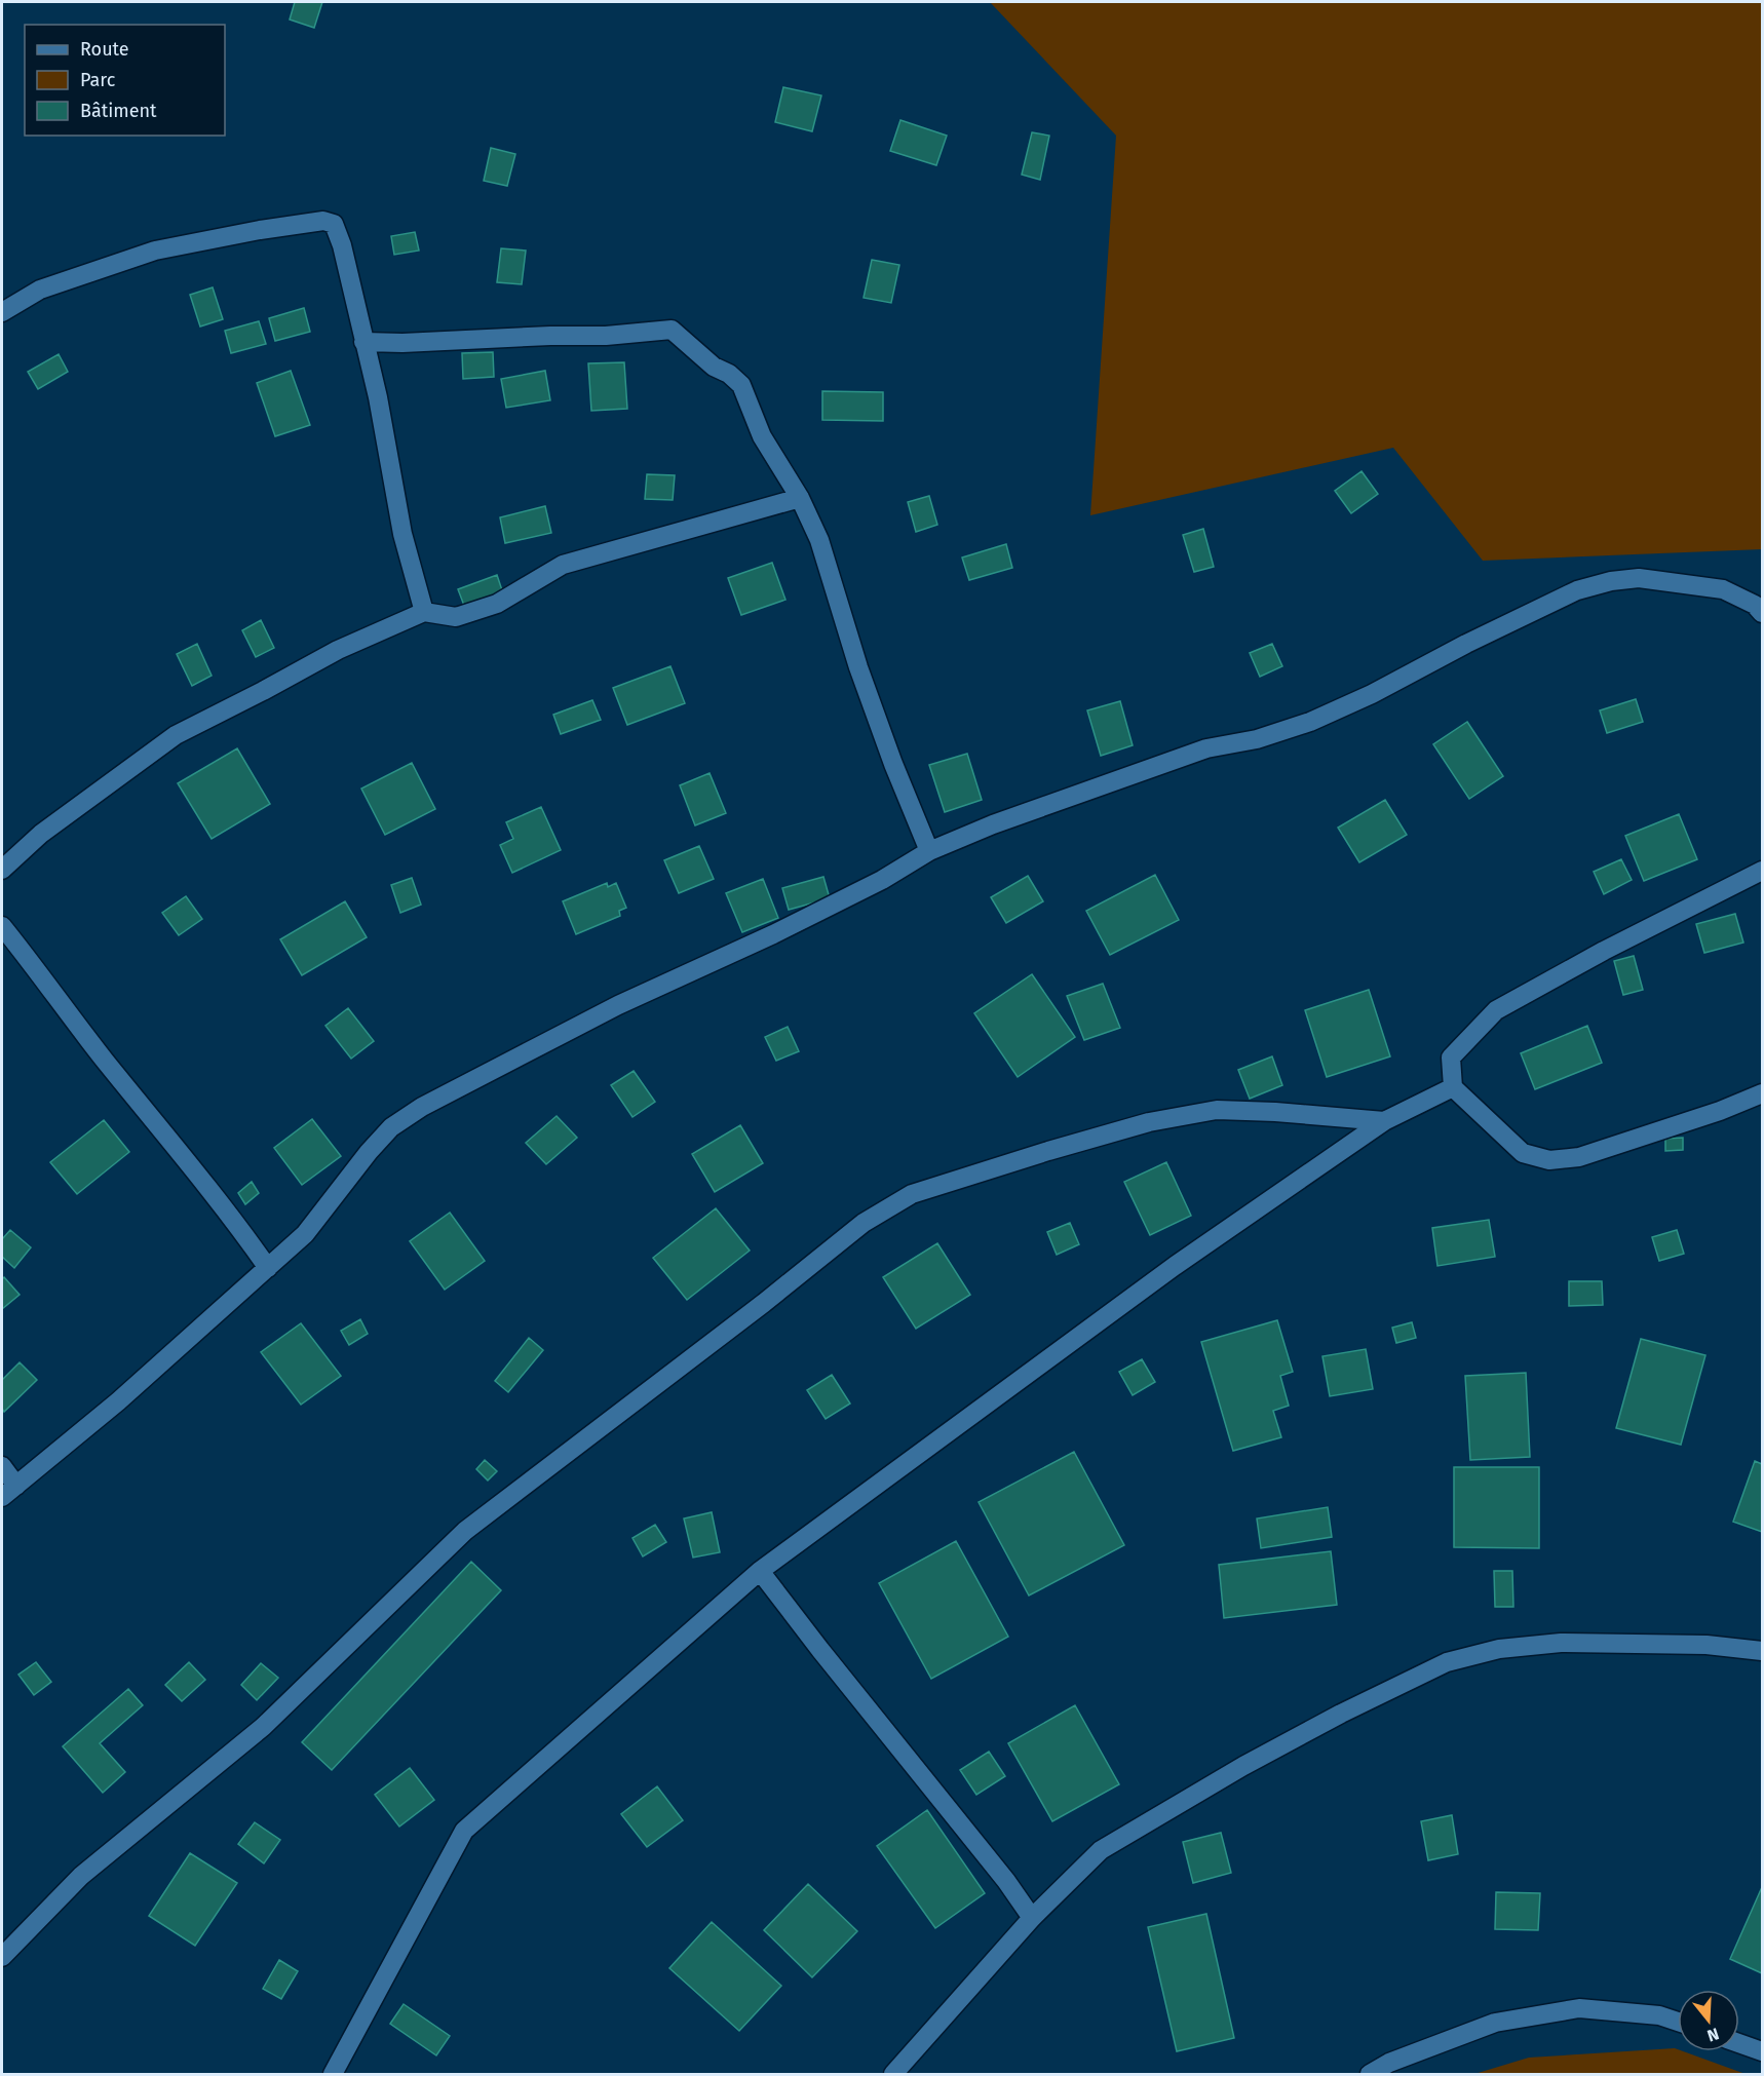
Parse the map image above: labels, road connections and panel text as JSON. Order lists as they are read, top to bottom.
{
  "legend": ["Route", "Parc", "Bâtiment"],
  "north": "bottom"
}
